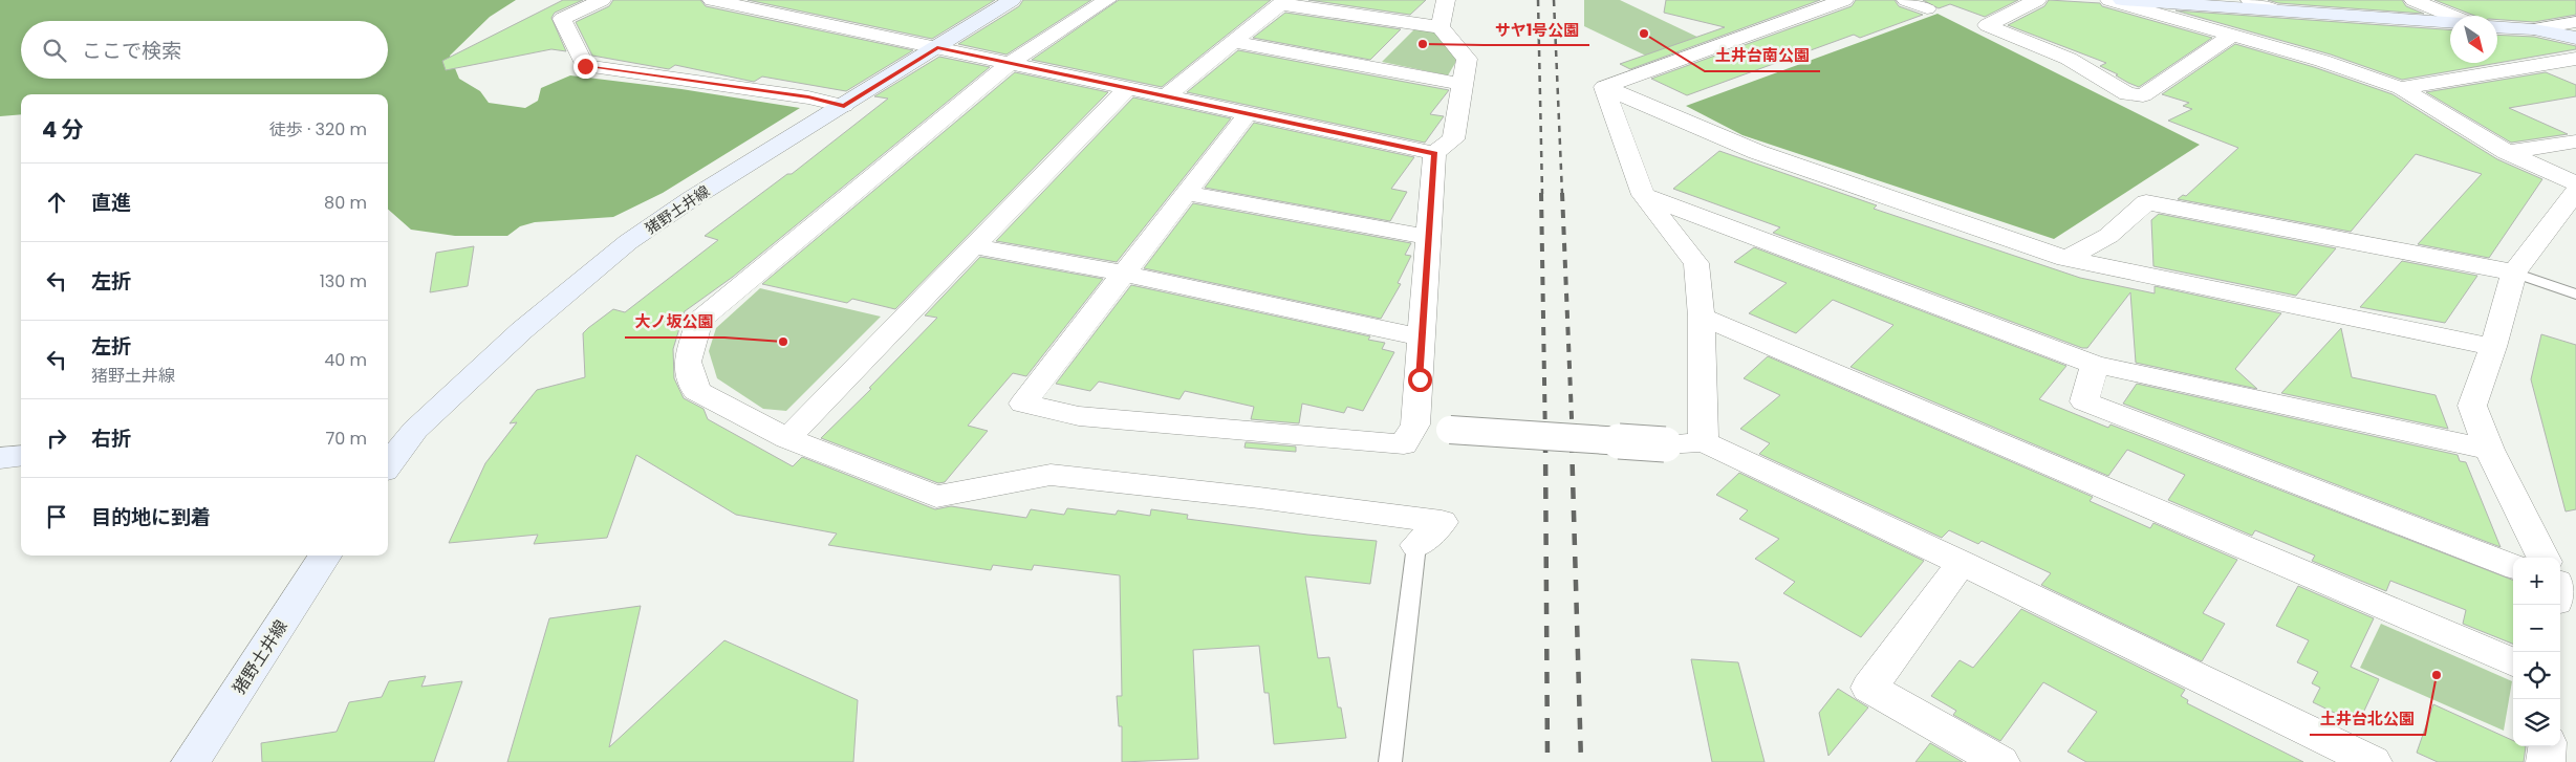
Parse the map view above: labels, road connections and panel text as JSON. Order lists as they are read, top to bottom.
{
  "streets": {
    "main road": ["猪野土井線"]
  },
  "places": [
    "土井台南公園",
    "サヤ1号公園",
    "大ノ坂公園",
    "土井台北公園"
  ],
  "north": "bottom right",
  "page": {
    "search": "ここで検索",
    "heading": ["4 分", "徒歩 · 320 m"],
    "list": [
      ["直進", "80 m"],
      ["左折", "130 m"],
      ["左折", "猪野土井線", "40 m"],
      ["右折", "70 m"],
      "目的地に到着"
    ],
    "map_buttons": ["+", "−"]
  }
}
